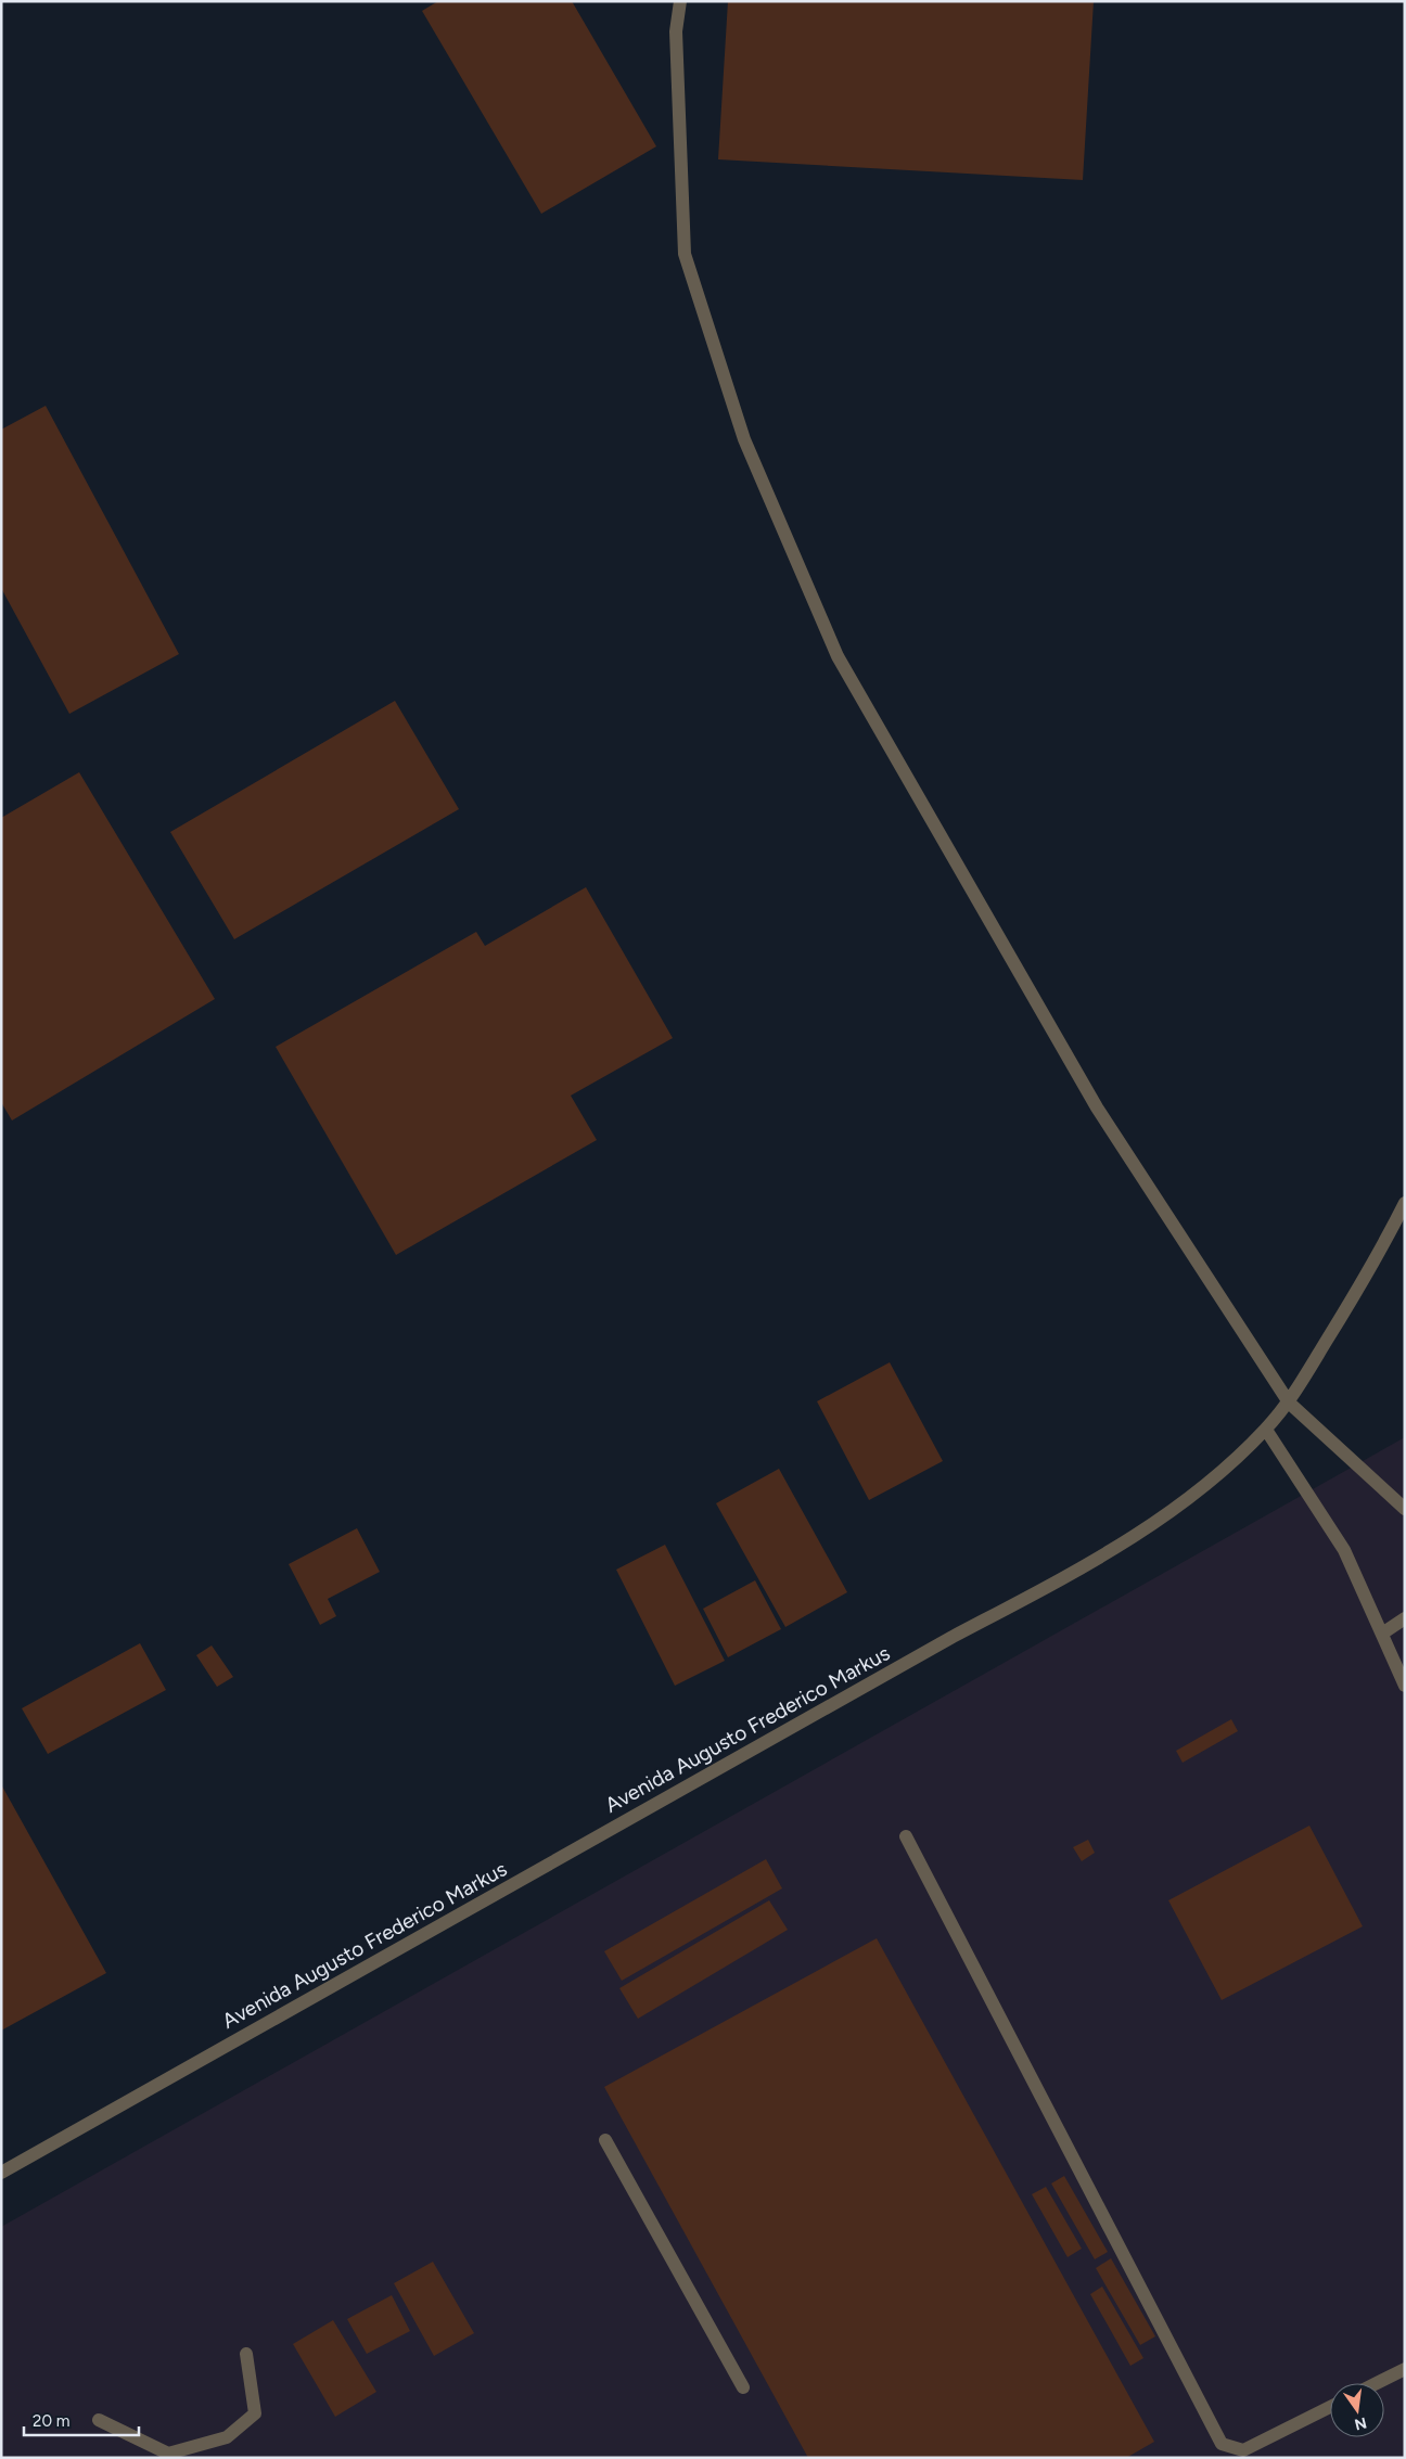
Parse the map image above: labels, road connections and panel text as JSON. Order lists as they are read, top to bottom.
{
  "streets": {
    "street": ["Avenida Augusto Frederico Markus"]
  },
  "scale_bar": "20 m",
  "north": "bottom"
}
